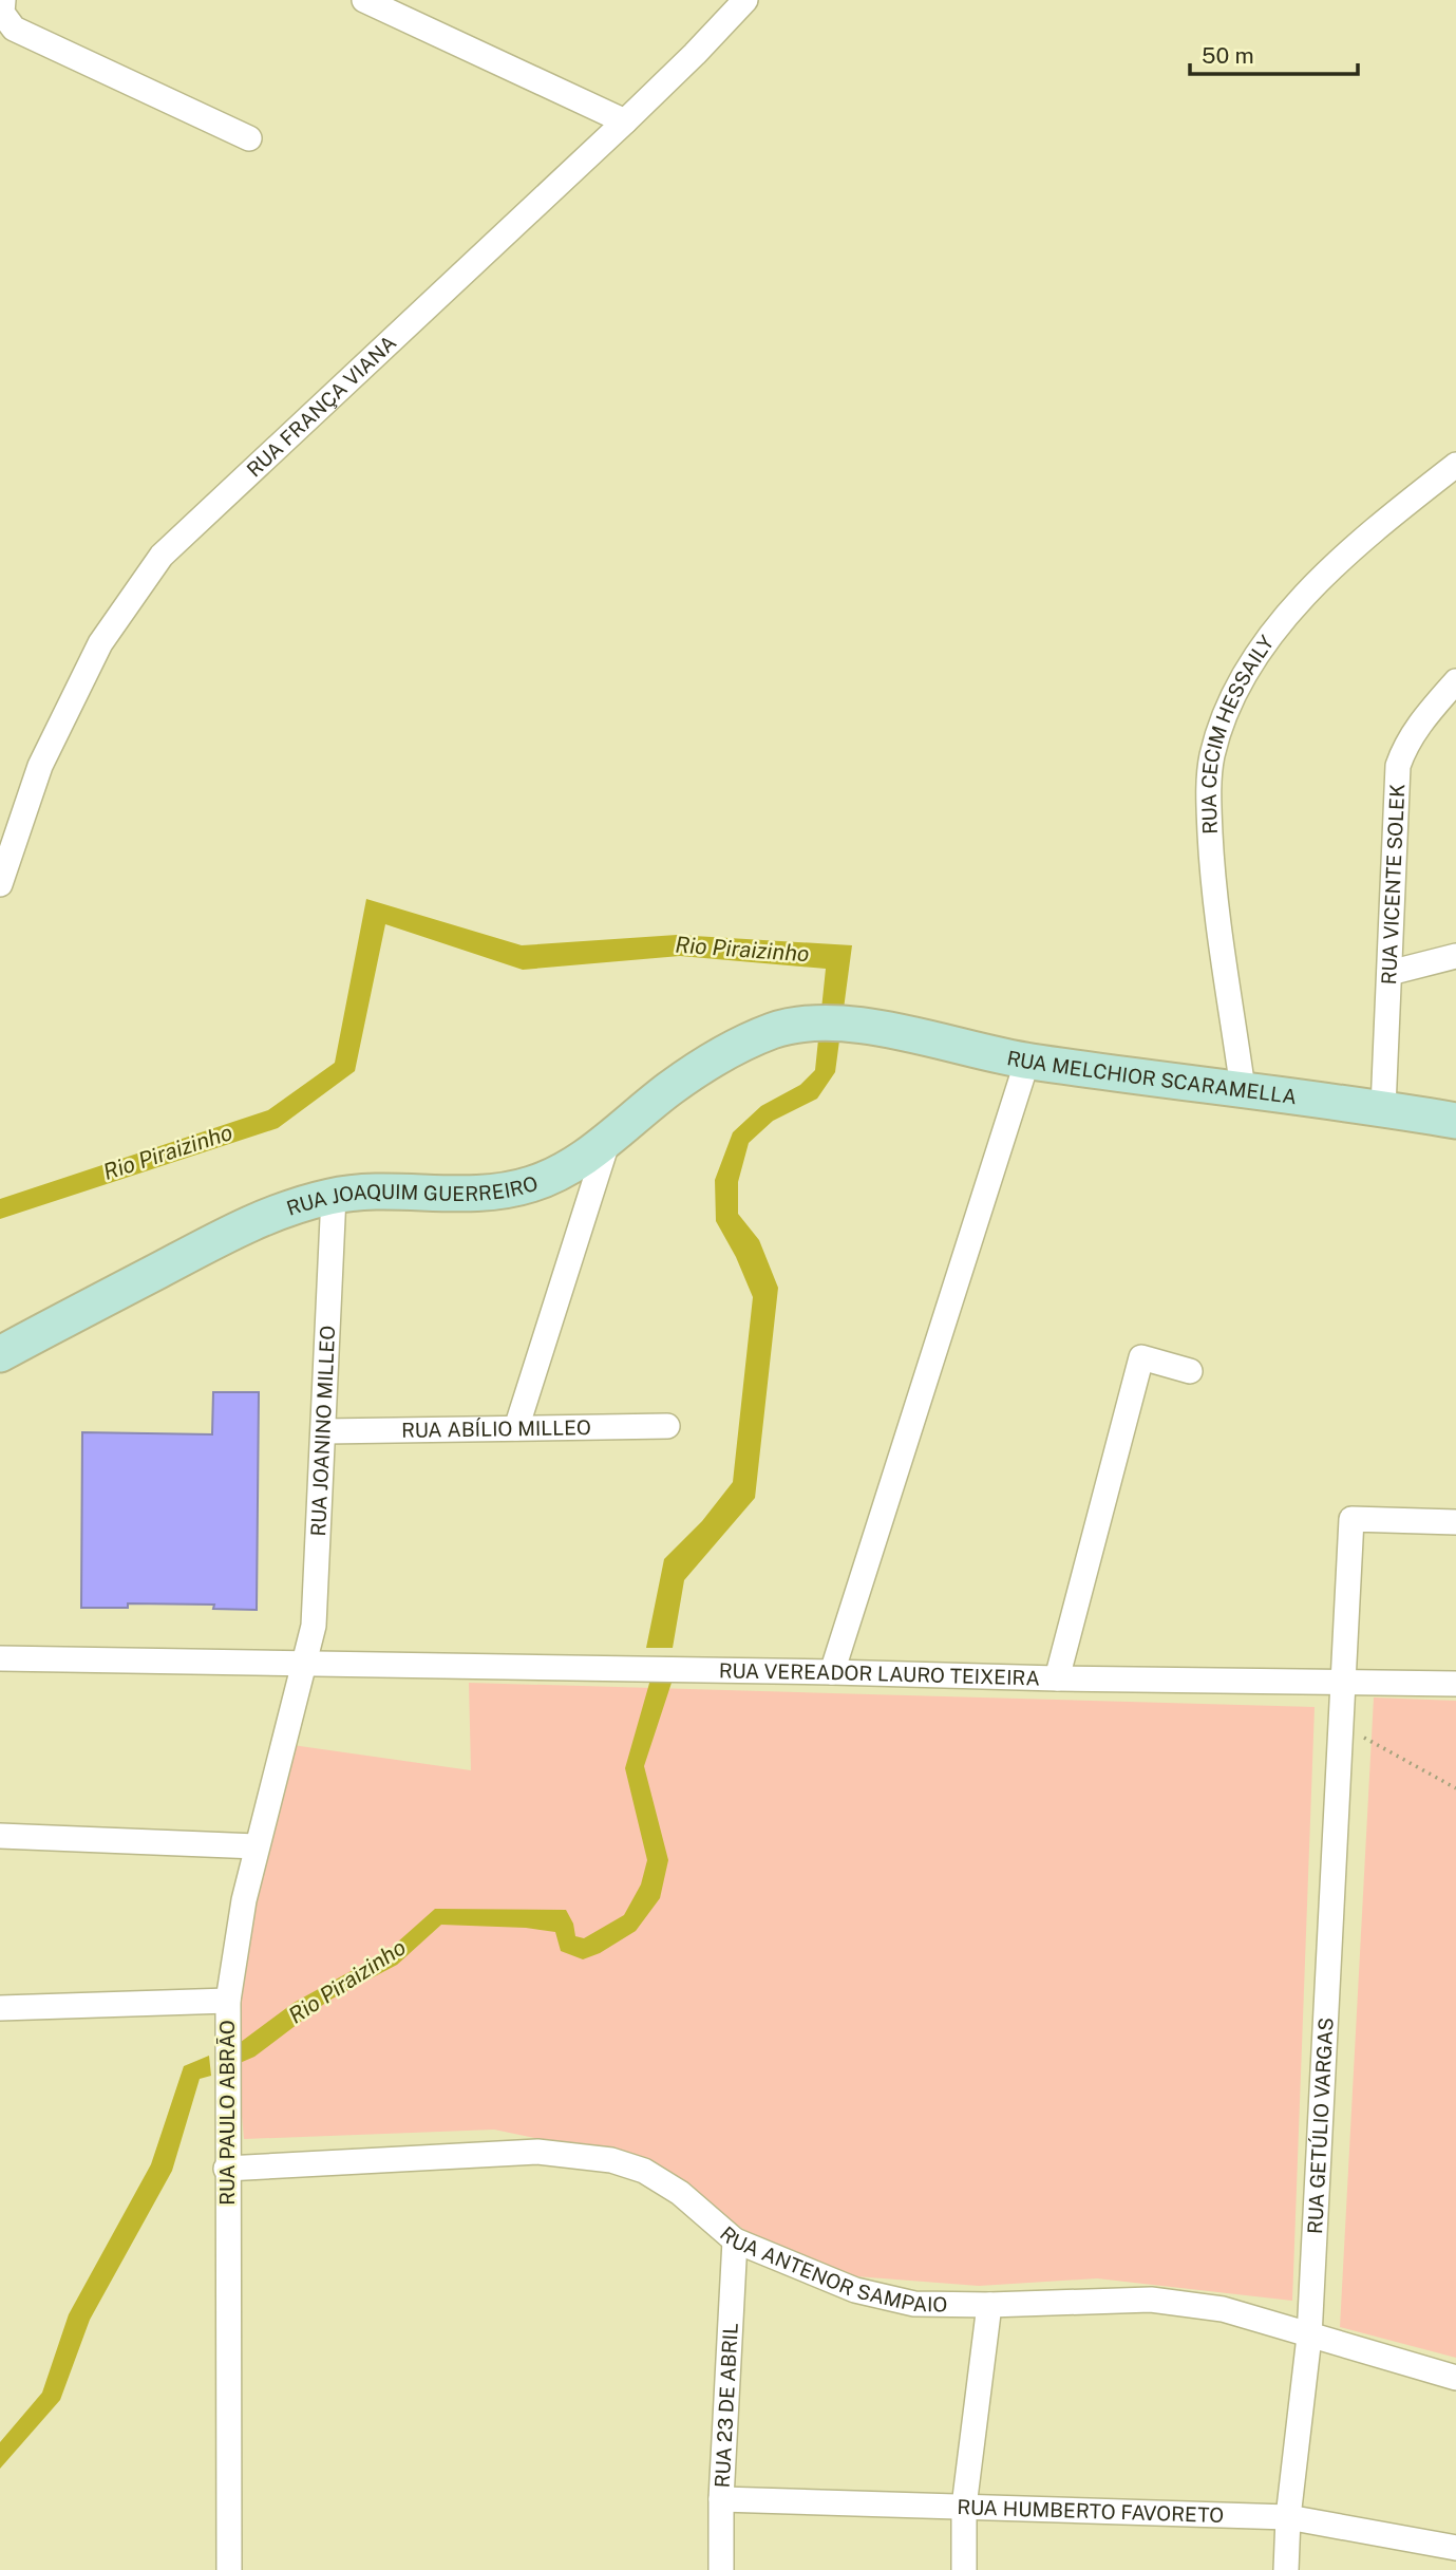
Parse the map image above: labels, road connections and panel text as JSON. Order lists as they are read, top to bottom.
{
  "streets": {
    "street": [
      "RUA FRANÇA VIANA",
      "RUA CECIM HESSAILY",
      "RUA VICENTE SOLEK",
      "RUA MELCHIOR SCARAMELLA",
      "RUA JOAQUIM GUERREIRO",
      "RUA ABÍLIO MILLEO",
      "RUA JOANINO MILLEO",
      "RUA VEREADOR LAURO TEIXEIRA",
      "RUA PAULO ABRÃO",
      "RUA GETÚLIO VARGAS",
      "RUA ANTENOR SAMPAIO",
      "RUA 23 DE ABRIL",
      "RUA HUMBERTO FAVORETO"
    ]
  },
  "crossings": [
    ["RUA CECIM HESSAILY", "RUA MELCHIOR SCARAMELLA"],
    ["RUA VICENTE SOLEK", "RUA MELCHIOR SCARAMELLA"],
    ["RUA MELCHIOR SCARAMELLA", "RUA JOAQUIM GUERREIRO"],
    ["RUA JOAQUIM GUERREIRO", "RUA JOANINO MILLEO"],
    ["RUA ABÍLIO MILLEO", "RUA JOANINO MILLEO"],
    ["RUA JOANINO MILLEO", "RUA VEREADOR LAURO TEIXEIRA"],
    ["RUA JOANINO MILLEO", "RUA PAULO ABRÃO"],
    ["RUA VEREADOR LAURO TEIXEIRA", "RUA PAULO ABRÃO"],
    ["RUA VEREADOR LAURO TEIXEIRA", "RUA GETÚLIO VARGAS"],
    ["RUA PAULO ABRÃO", "RUA ANTENOR SAMPAIO"],
    ["RUA GETÚLIO VARGAS", "RUA ANTENOR SAMPAIO"],
    ["RUA GETÚLIO VARGAS", "RUA HUMBERTO FAVORETO"],
    ["RUA ANTENOR SAMPAIO", "RUA 23 DE ABRIL"],
    ["RUA 23 DE ABRIL", "RUA HUMBERTO FAVORETO"]
  ],
  "water": ["Rio Piraizinho"],
  "scale_bar": "50 m"
}
